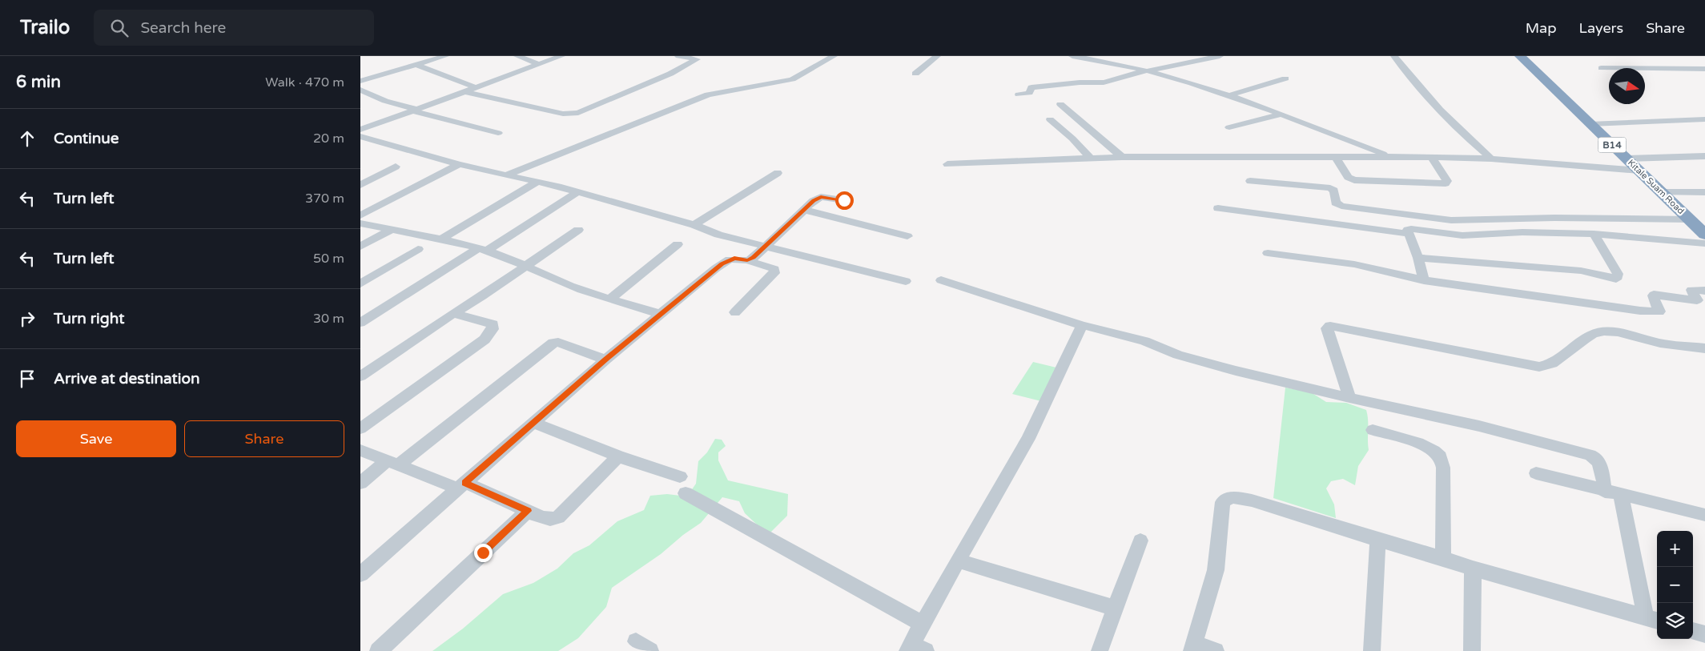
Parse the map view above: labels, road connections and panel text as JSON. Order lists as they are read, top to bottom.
{
  "streets": {
    "highway": ["B14", "Kitale Suam Road"]
  },
  "north": "right",
  "page": {
    "header": "Trailo",
    "search": "Search here",
    "nav": ["Map", "Layers", "Share"],
    "heading": ["6 min", "Walk · 470 m"],
    "list": [
      ["Continue", "20 m"],
      ["Turn left", "370 m"],
      ["Turn left", "50 m"],
      ["Turn right", "30 m"],
      "Arrive at destination"
    ],
    "buttons": ["Save", "Share"],
    "map_buttons": ["+", "−"]
  }
}
